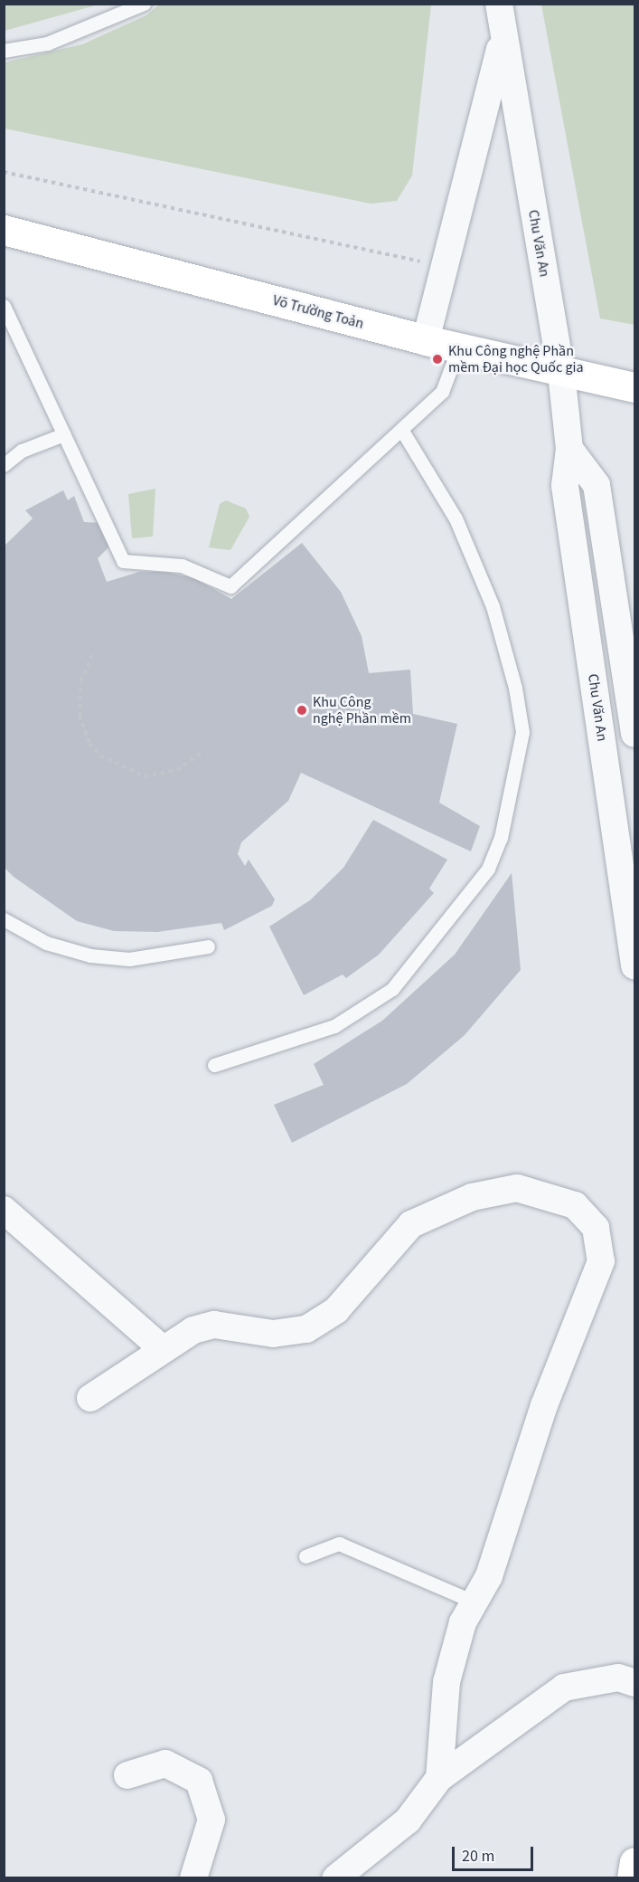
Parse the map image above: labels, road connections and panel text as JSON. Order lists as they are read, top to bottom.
{
  "streets": {
    "main road": ["Võ Trường Toản"],
    "street": ["Chu Văn An"]
  },
  "crossings": [
    ["Chu Văn An", "Võ Trường Toản"]
  ],
  "places": ["Khu Công nghệ Phần mềm Đại học Quốc gia", "Khu Công nghệ Phần mềm"],
  "scale_bar": "20 m"
}
